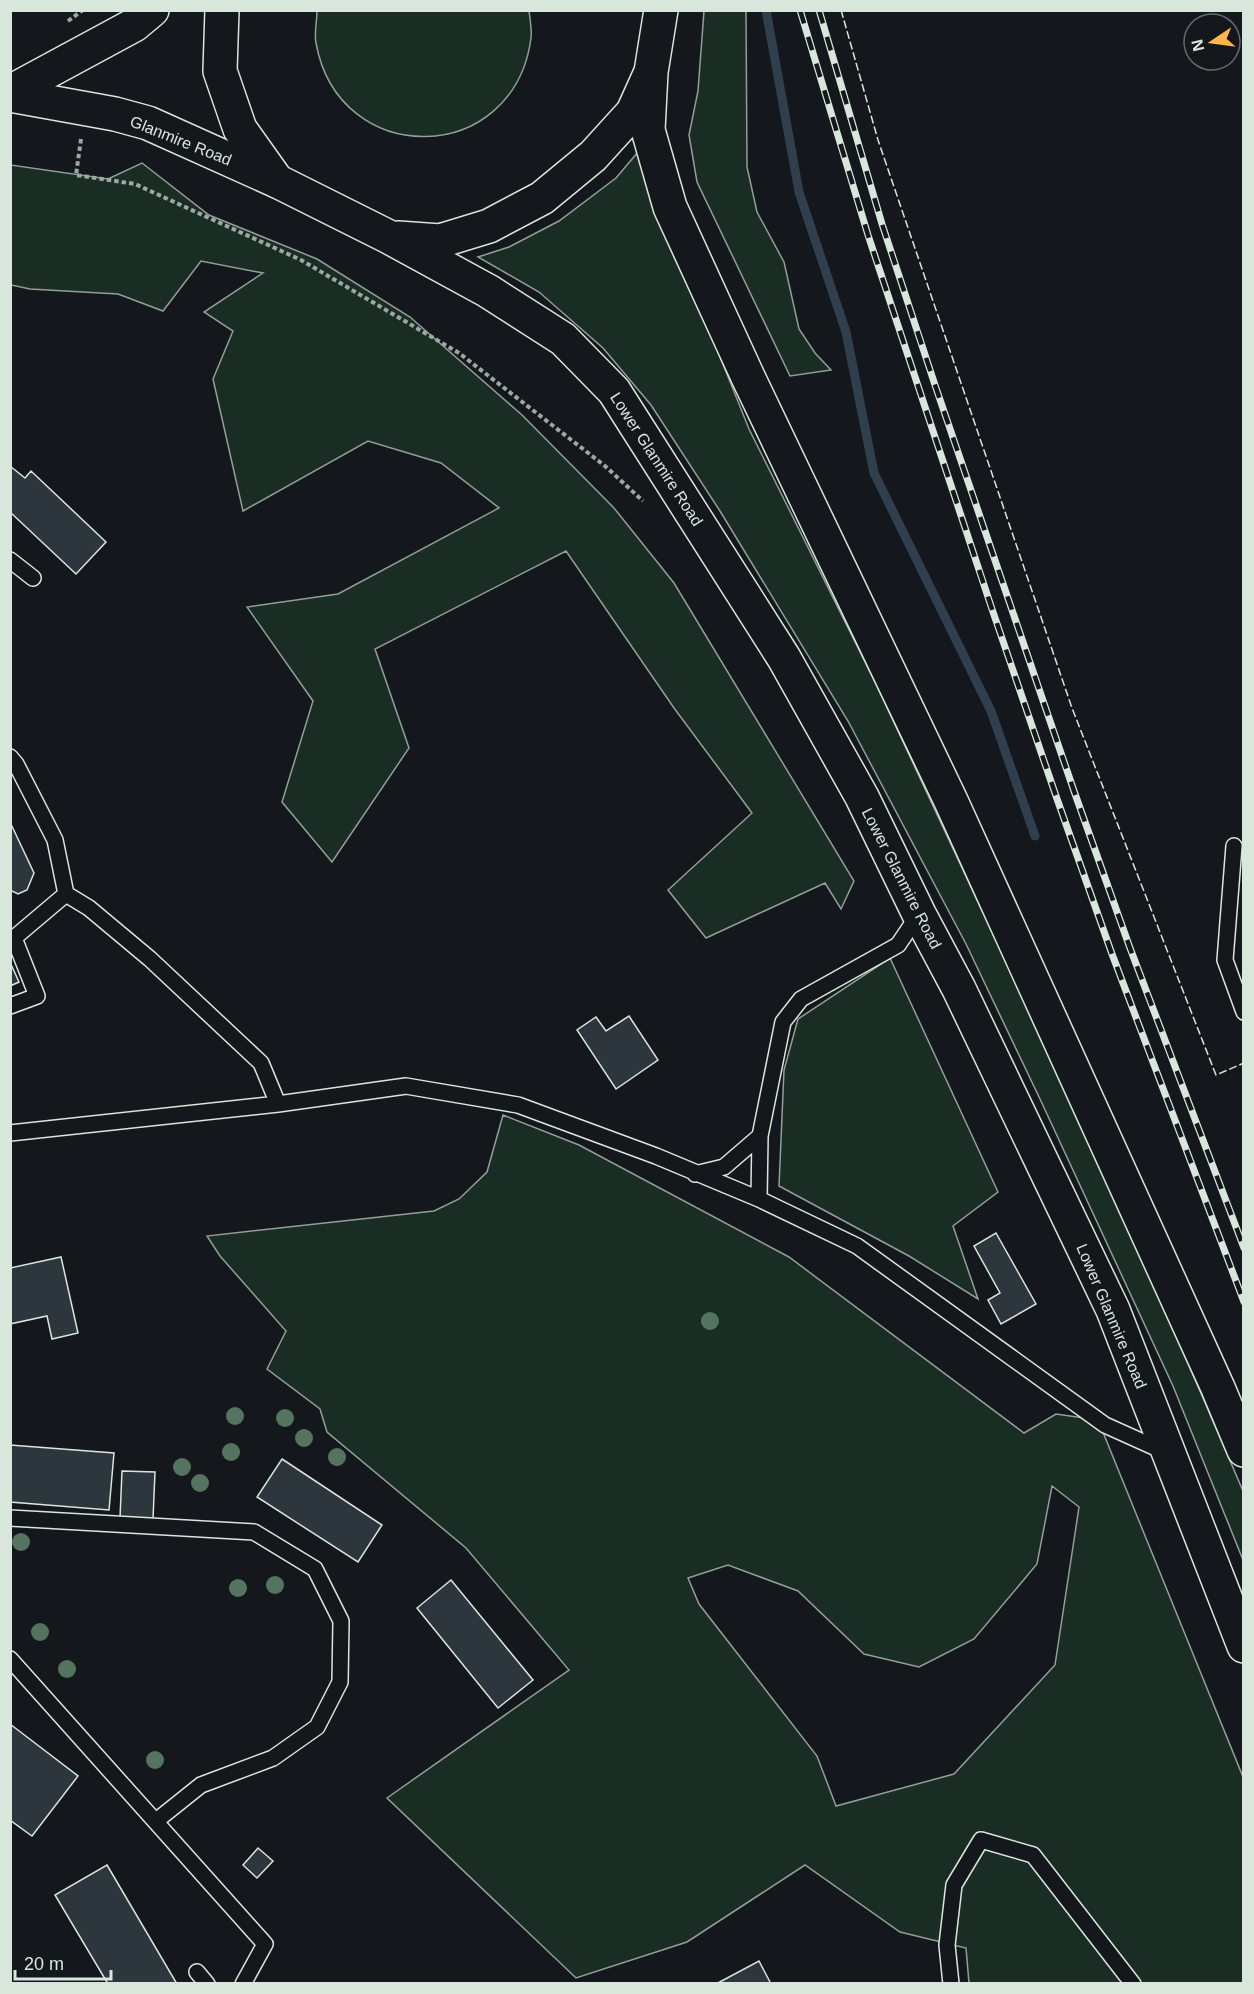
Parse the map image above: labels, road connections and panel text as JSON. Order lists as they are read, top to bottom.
{
  "streets": {
    "main road": ["Glanmire Road", "Lower Glanmire Road"]
  },
  "crossings": [
    ["Glanmire Road", "Lower Glanmire Road"]
  ],
  "scale_bar": "20 m",
  "north": "left"
}
